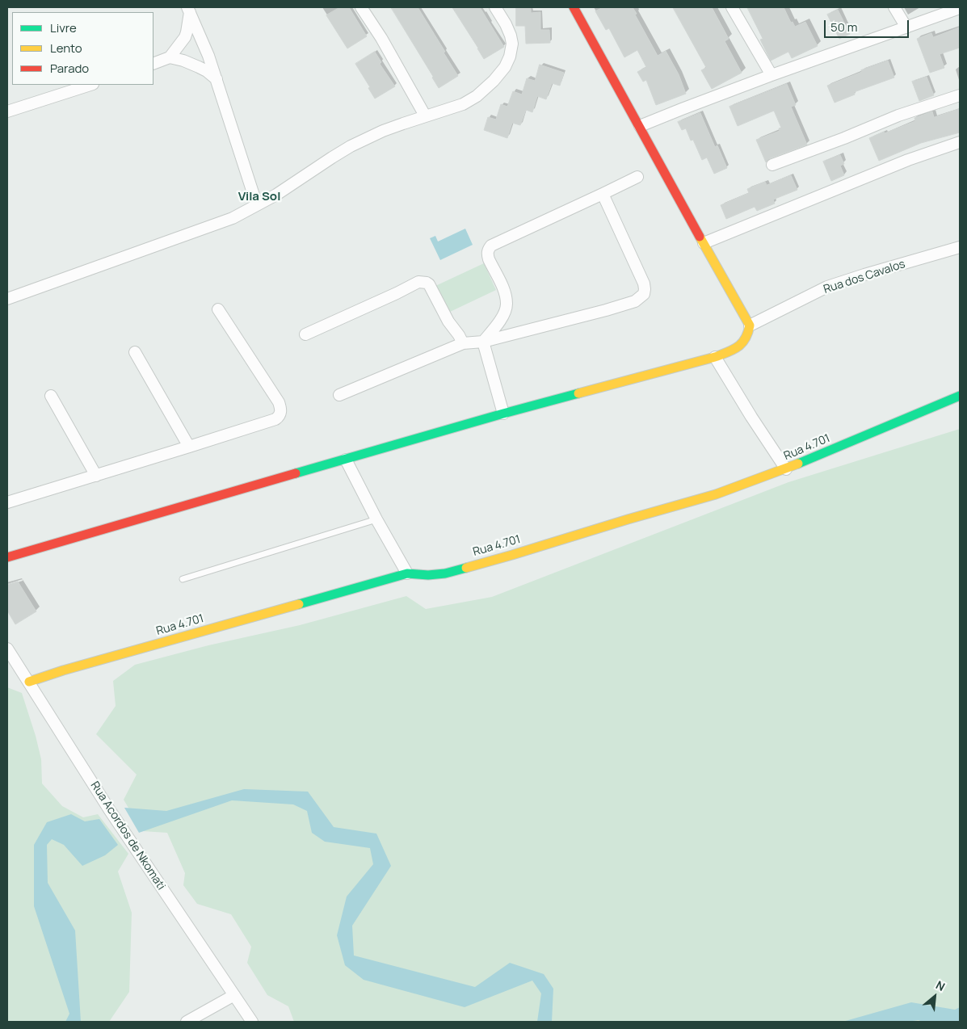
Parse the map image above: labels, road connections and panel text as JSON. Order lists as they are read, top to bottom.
{
  "streets": {
    "street": ["Rua dos Cavalos", "Rua 4.701", "Rua Acordos de Nkomati"]
  },
  "crossings": [
    ["Rua 4.701", "Rua Acordos de Nkomati"]
  ],
  "districts": ["Vila Sol"],
  "legend": ["Livre", "Lento", "Parado"],
  "scale_bar": "50 m",
  "north": "top right"
}
